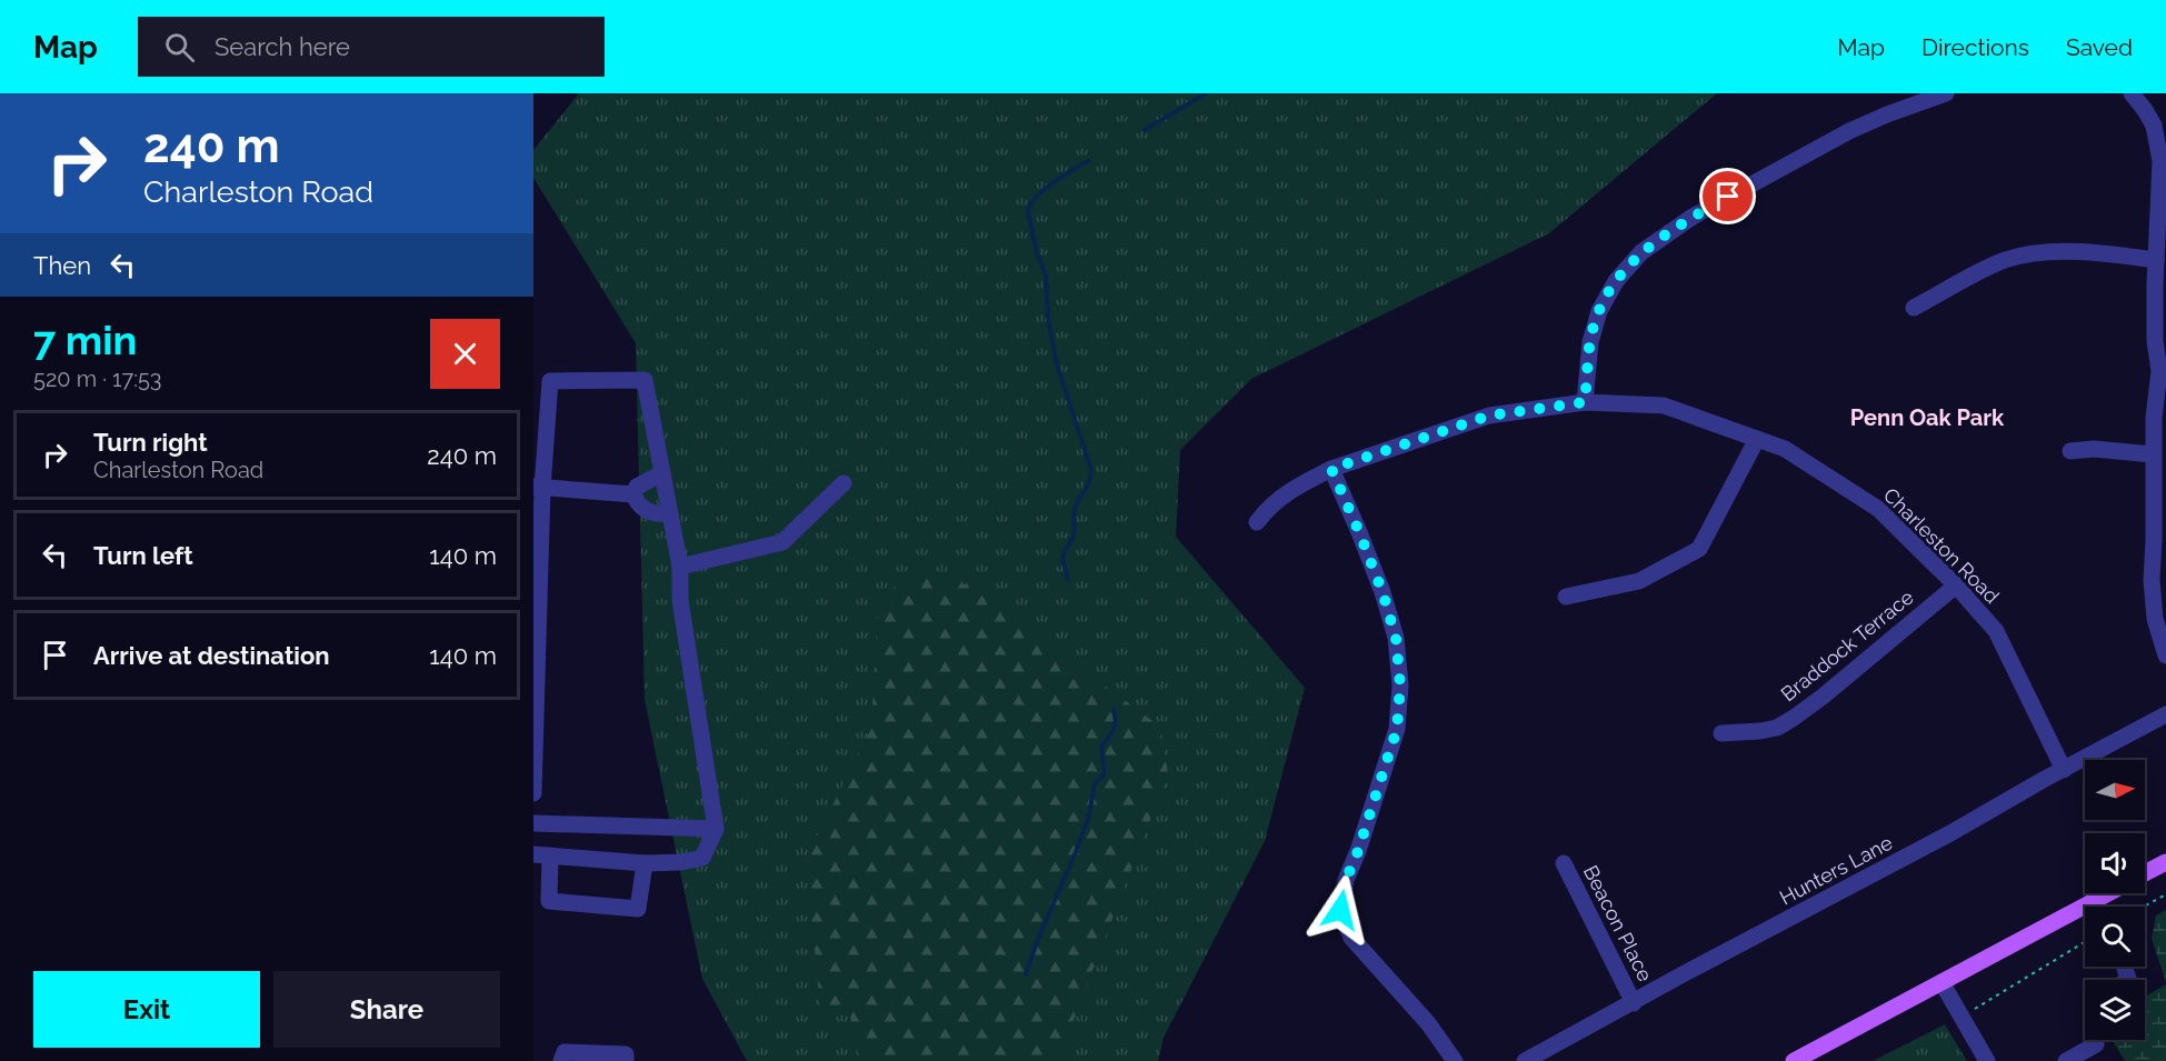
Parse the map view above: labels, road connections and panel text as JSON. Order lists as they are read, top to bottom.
{
  "streets": {
    "street": [
      "Charleston Road",
      "Braddock Terrace",
      "Hunters Lane",
      "Beacon Place"
    ]
  },
  "crossings": [
    ["Charleston Road", "Braddock Terrace"],
    ["Charleston Road", "Hunters Lane"],
    ["Hunters Lane", "Beacon Place"]
  ],
  "districts": ["Penn Oak Park"],
  "north": "right",
  "page": {
    "header": "Map",
    "search": "Search here",
    "nav": ["Map", "Directions", "Saved"],
    "turn": ["240 m", "Charleston Road"],
    "then": "Then",
    "heading": ["7 min", "520 m · 17:53"],
    "list": [
      {
        "name": "Turn right",
        "note": "Charleston Road",
        "value": "240 m"
      },
      {
        "name": "Turn left",
        "value": "140 m"
      },
      {
        "name": "Arrive at destination",
        "value": "140 m"
      }
    ],
    "buttons": ["Exit", "Share"]
  }
}
